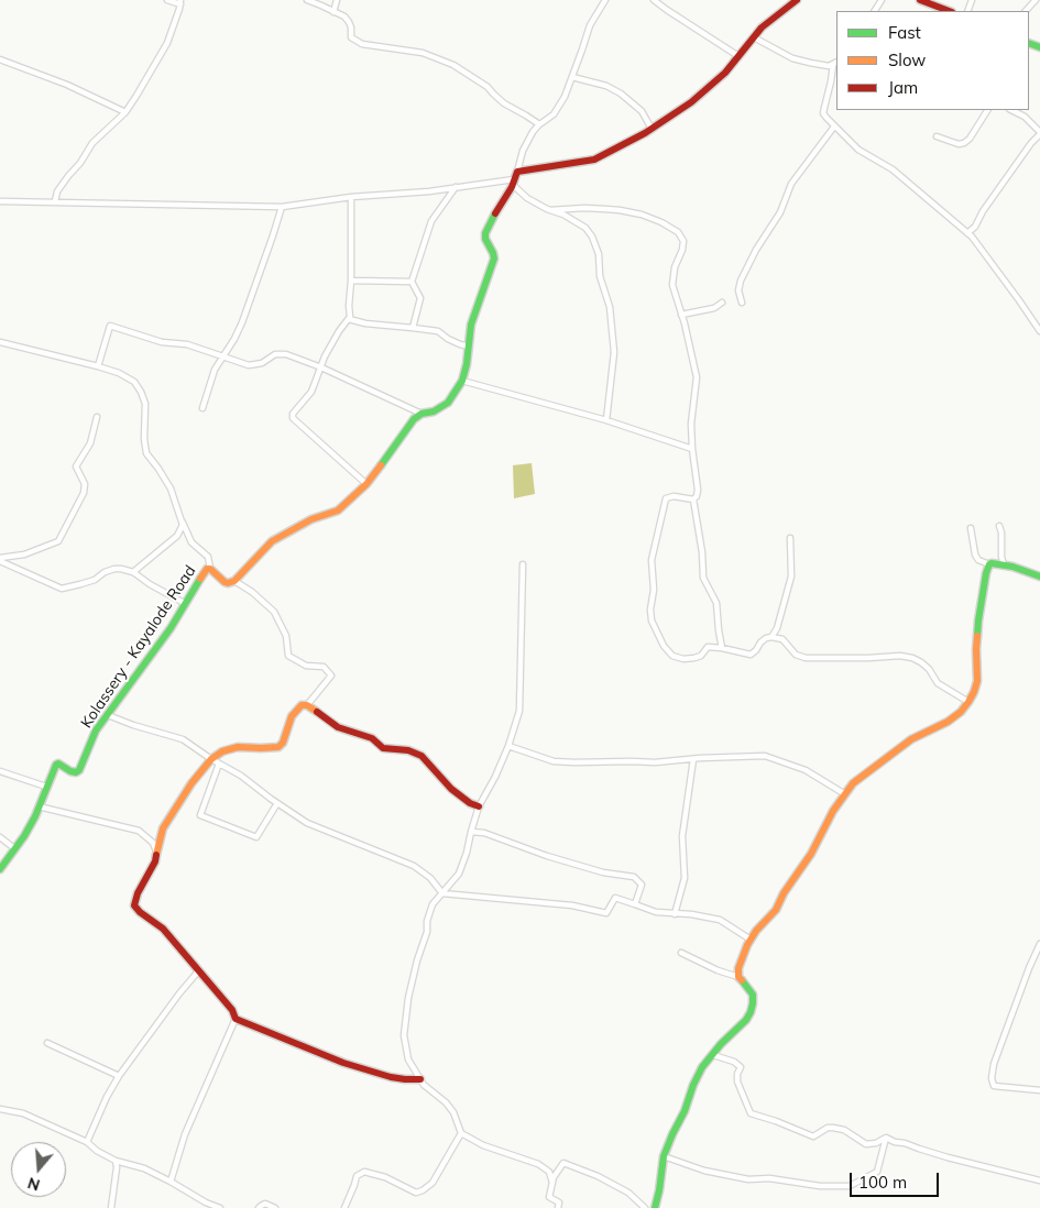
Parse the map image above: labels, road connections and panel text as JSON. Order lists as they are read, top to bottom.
{
  "streets": {
    "street": ["Kolassery - Kayalode Road"]
  },
  "legend": ["Fast", "Slow", "Jam"],
  "scale_bar": "100 m",
  "north": "bottom"
}
